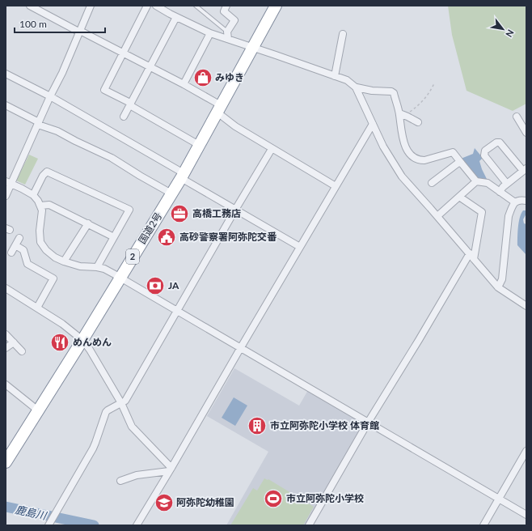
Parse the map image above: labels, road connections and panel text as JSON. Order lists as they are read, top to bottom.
{
  "streets": {
    "highway": ["国道2号", "2"]
  },
  "water": ["鹿島川"],
  "places": {
    "shop": ["みゆき"],
    "office": ["高橋工務店"],
    "public building": ["高砂警察署阿弥陀交番"],
    "bank": ["JA"],
    "restaurant": ["めんめん"],
    "building": ["市立阿弥陀小学校 体育館"],
    "sports": ["市立阿弥陀小学校"],
    "school or university": ["阿弥陀幼稚園"]
  },
  "scale_bar": "100 m",
  "north": "bottom right"
}
